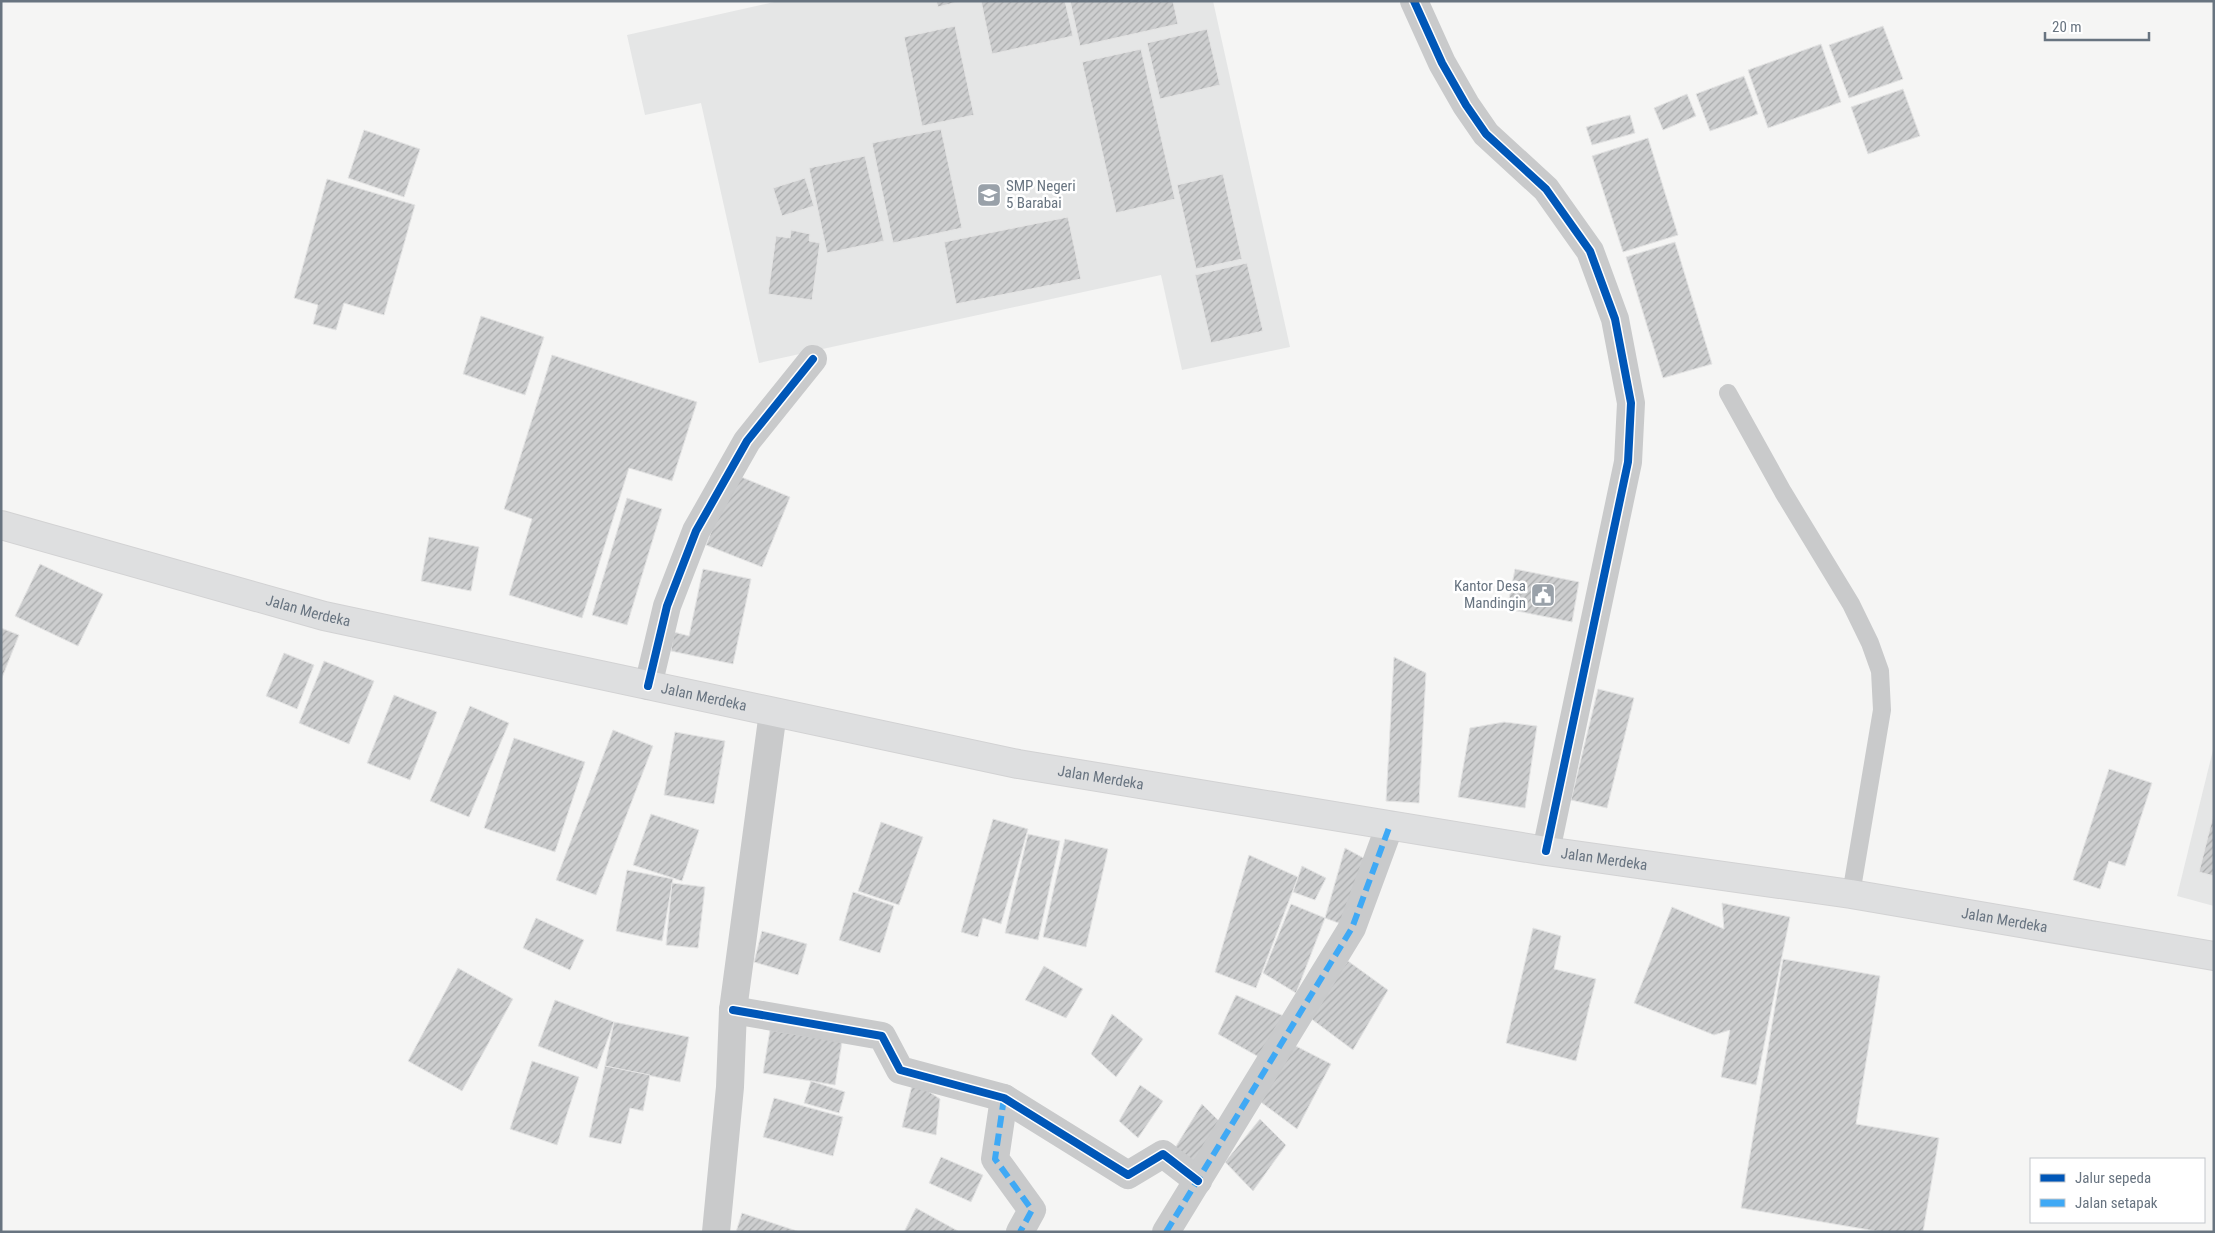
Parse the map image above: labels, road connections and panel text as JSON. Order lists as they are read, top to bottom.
{
  "streets": {
    "main road": ["Jalan Merdeka"]
  },
  "places": {
    "school or university": ["SMP Negeri 5 Barabai"],
    "public building": ["Kantor Desa Mandingin"]
  },
  "legend": ["Jalur sepeda", "Jalan setapak"],
  "scale_bar": "20 m"
}
